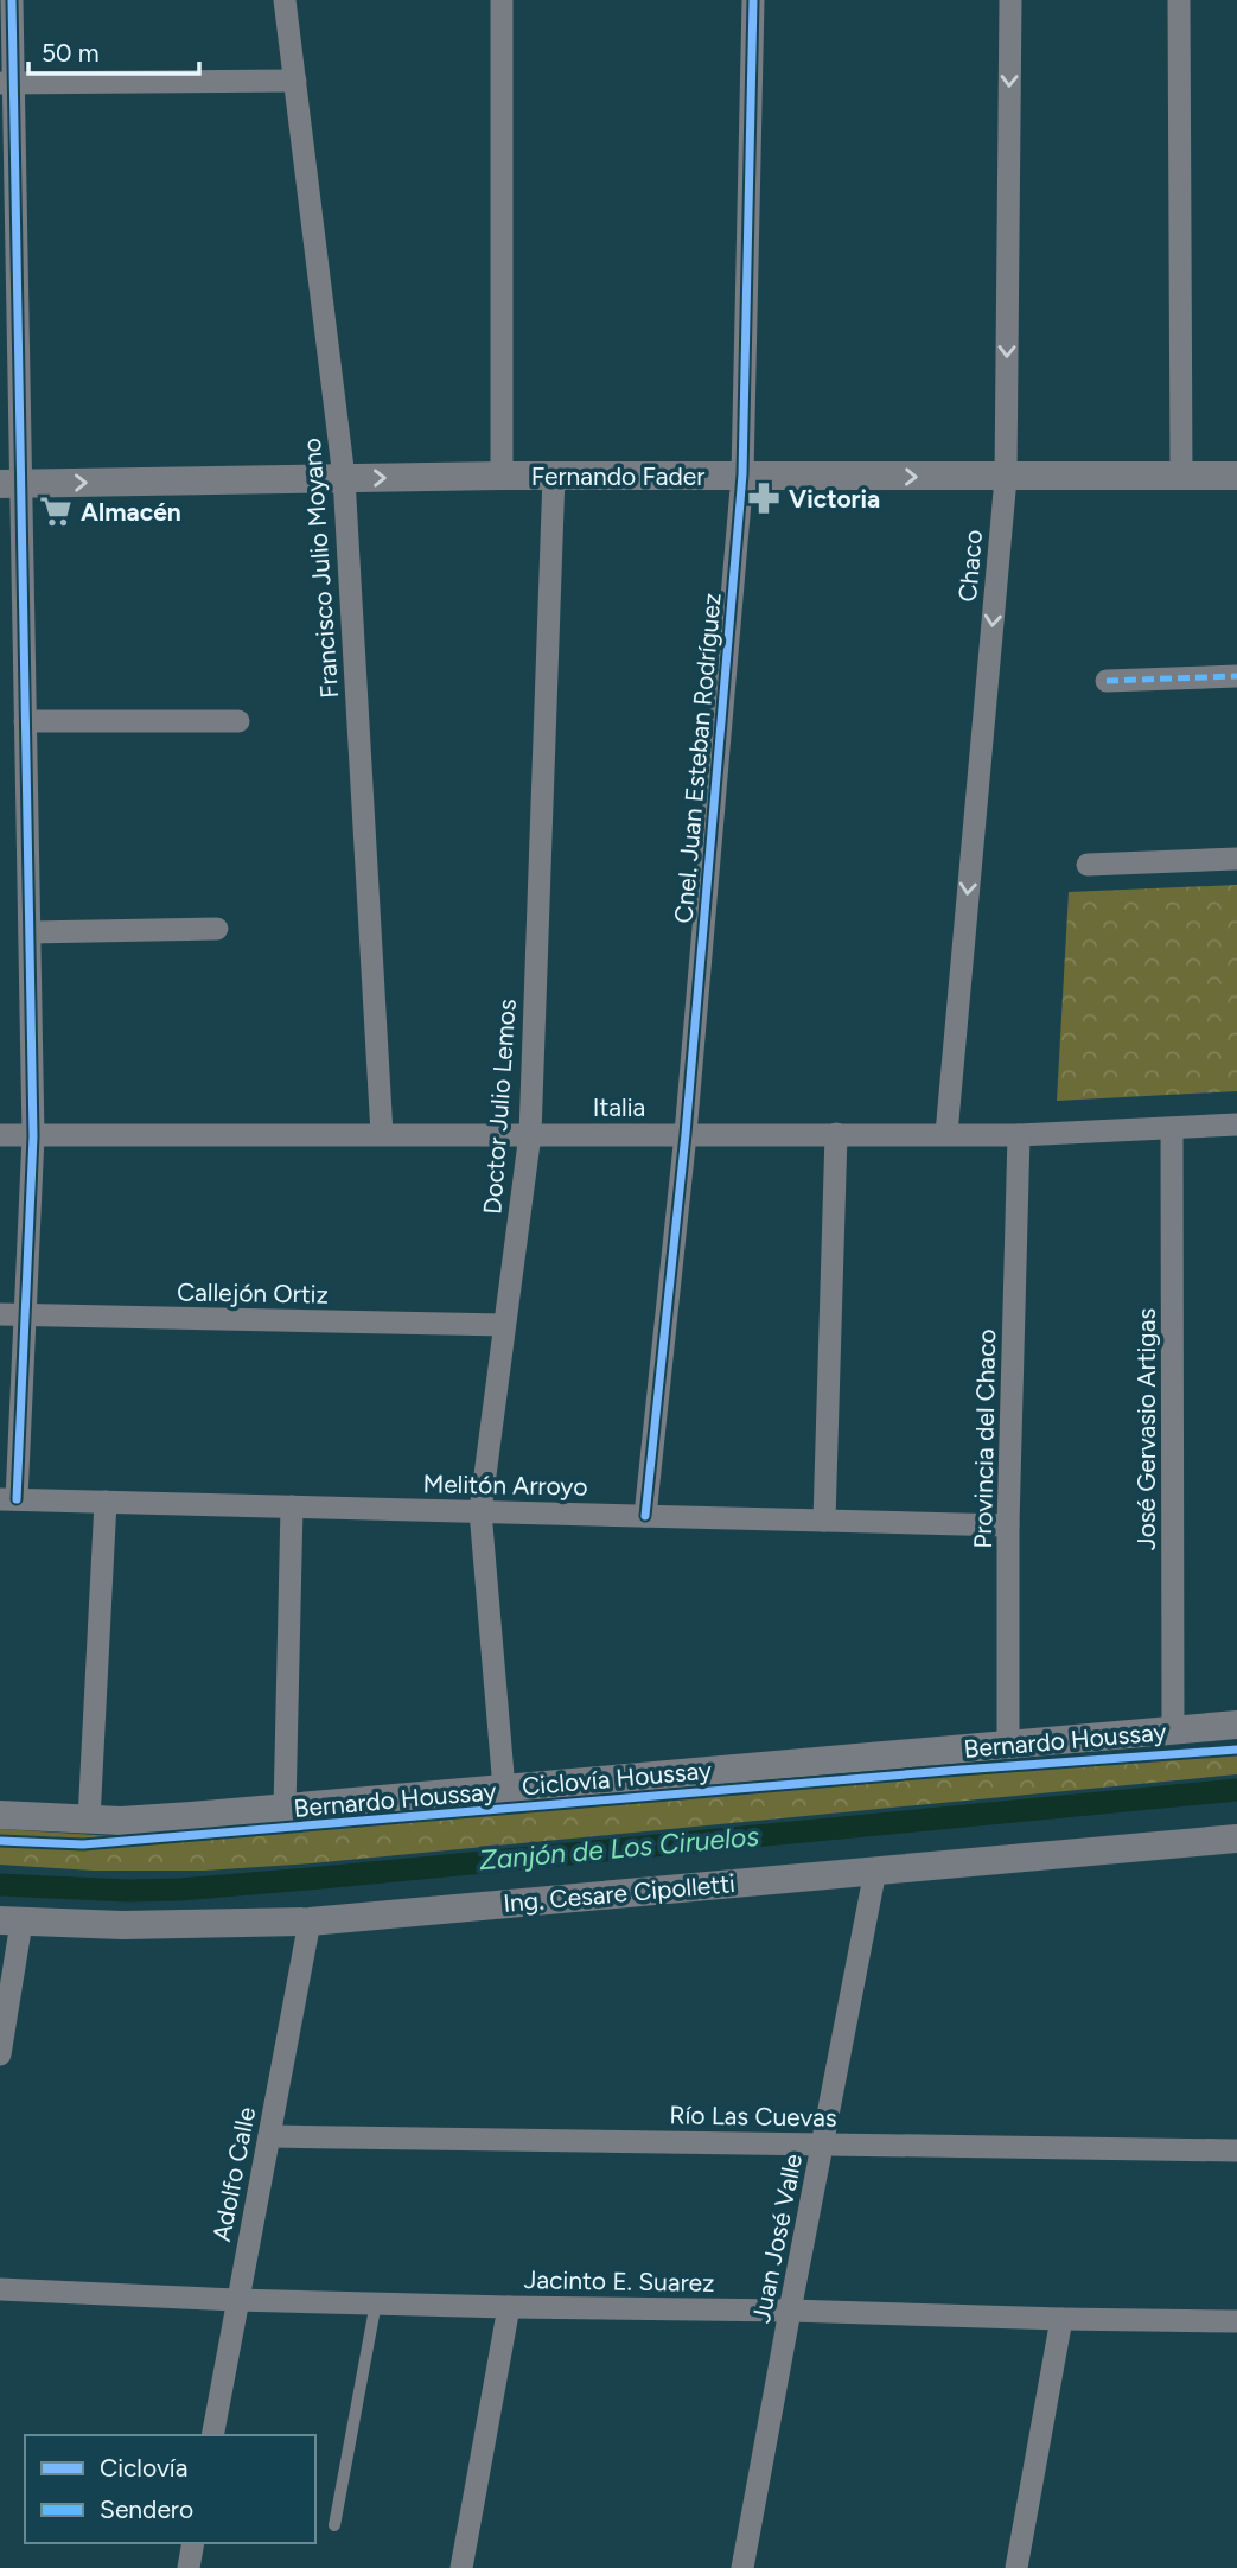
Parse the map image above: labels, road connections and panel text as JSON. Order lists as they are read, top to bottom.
{
  "streets": {
    "street": [
      "Fernando Fader",
      "Chaco",
      "Francisco Julio Moyano",
      "Cnel. Juan Esteban Rodríguez",
      "Doctor Julio Lemos",
      "Italia",
      "Callejón Ortiz",
      "José Gervasio Artigas",
      "Provincia del Chaco",
      "Melitón Arroyo",
      "Bernardo Houssay",
      "Ing. Cesare Cipolletti",
      "Río Las Cuevas",
      "Adolfo Calle",
      "Juan José Valle",
      "Jacinto E. Suarez"
    ],
    "cycle path": ["Ciclovía Houssay"]
  },
  "crossings": [
    ["Fernando Fader", "Chaco"],
    ["Fernando Fader", "Francisco Julio Moyano"],
    ["Fernando Fader", "Cnel. Juan Esteban Rodríguez"],
    ["Fernando Fader", "Doctor Julio Lemos"],
    ["Chaco", "Italia"],
    ["Francisco Julio Moyano", "Italia"],
    ["Cnel. Juan Esteban Rodríguez", "Italia"],
    ["Cnel. Juan Esteban Rodríguez", "Melitón Arroyo"],
    ["Doctor Julio Lemos", "Italia"],
    ["Doctor Julio Lemos", "Callejón Ortiz"],
    ["Doctor Julio Lemos", "Melitón Arroyo"],
    ["Doctor Julio Lemos", "Bernardo Houssay"],
    ["Italia", "José Gervasio Artigas"],
    ["Italia", "Provincia del Chaco"],
    ["José Gervasio Artigas", "Bernardo Houssay"],
    ["Provincia del Chaco", "Melitón Arroyo"],
    ["Provincia del Chaco", "Bernardo Houssay"],
    ["Ing. Cesare Cipolletti", "Adolfo Calle"],
    ["Ing. Cesare Cipolletti", "Juan José Valle"],
    ["Río Las Cuevas", "Adolfo Calle"],
    ["Río Las Cuevas", "Juan José Valle"],
    ["Adolfo Calle", "Jacinto E. Suarez"],
    ["Juan José Valle", "Jacinto E. Suarez"]
  ],
  "one_way": ["Fernando Fader"],
  "water": ["Zanjón de Los Ciruelos"],
  "places": {
    "pharmacy": ["Victoria"],
    "supermarket": ["Almacén"]
  },
  "legend": ["Ciclovía", "Sendero"],
  "scale_bar": "50 m"
}
